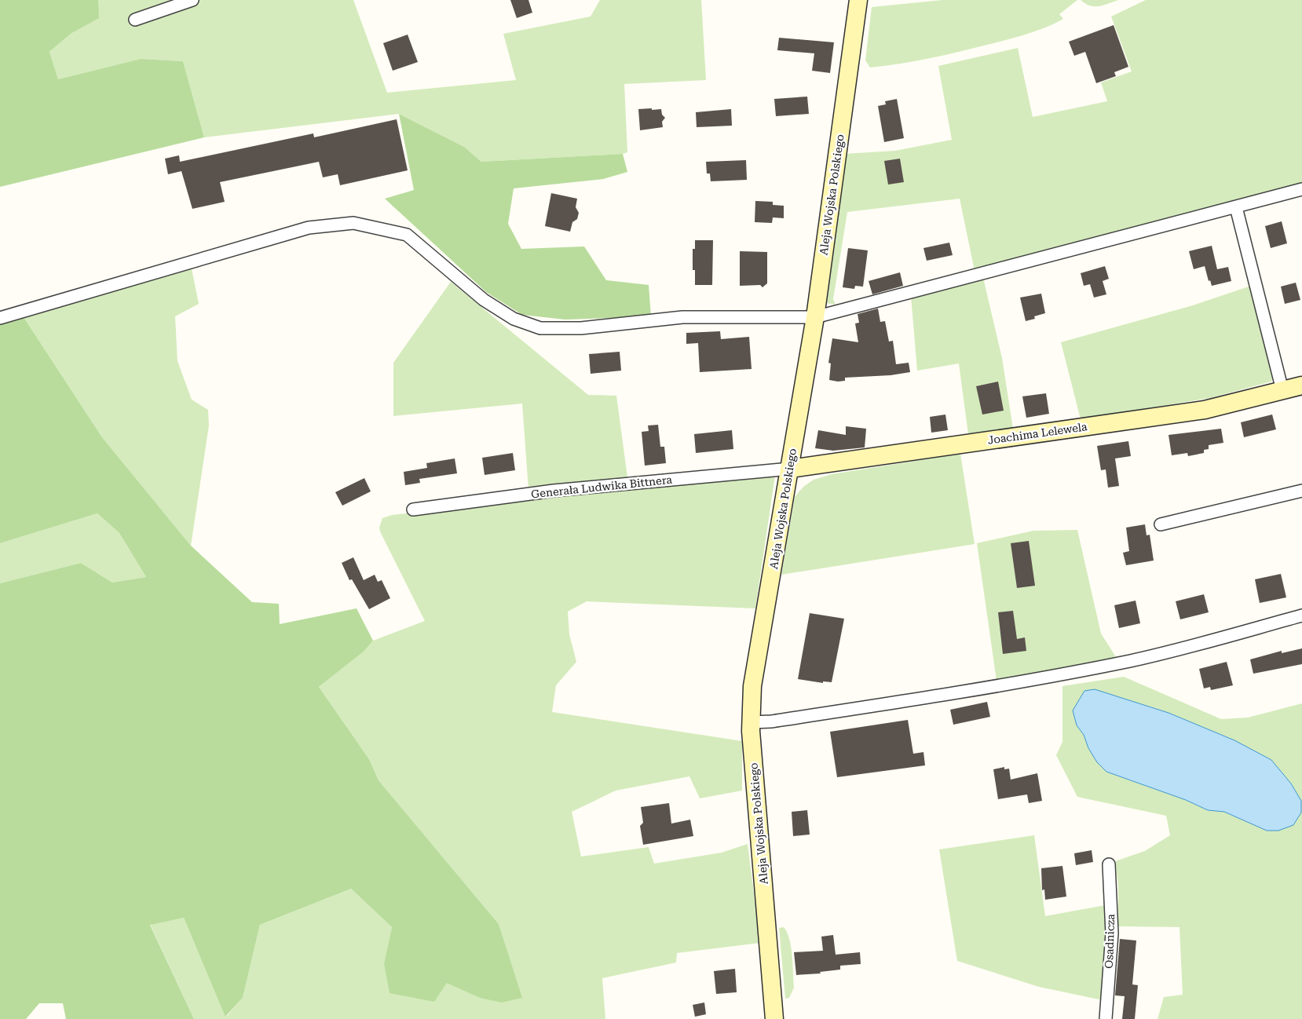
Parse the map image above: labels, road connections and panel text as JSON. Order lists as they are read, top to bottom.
{
  "streets": {
    "street": [
      "Aleja Wojska Polskiego",
      "Joachima Lelewela",
      "Generała Ludwika Bittnera",
      "Osadnicza"
    ]
  },
  "crossings": [
    ["Aleja Wojska Polskiego", "Joachima Lelewela"],
    ["Aleja Wojska Polskiego", "Generała Ludwika Bittnera"],
    ["Joachima Lelewela", "Generała Ludwika Bittnera"]
  ]
}
